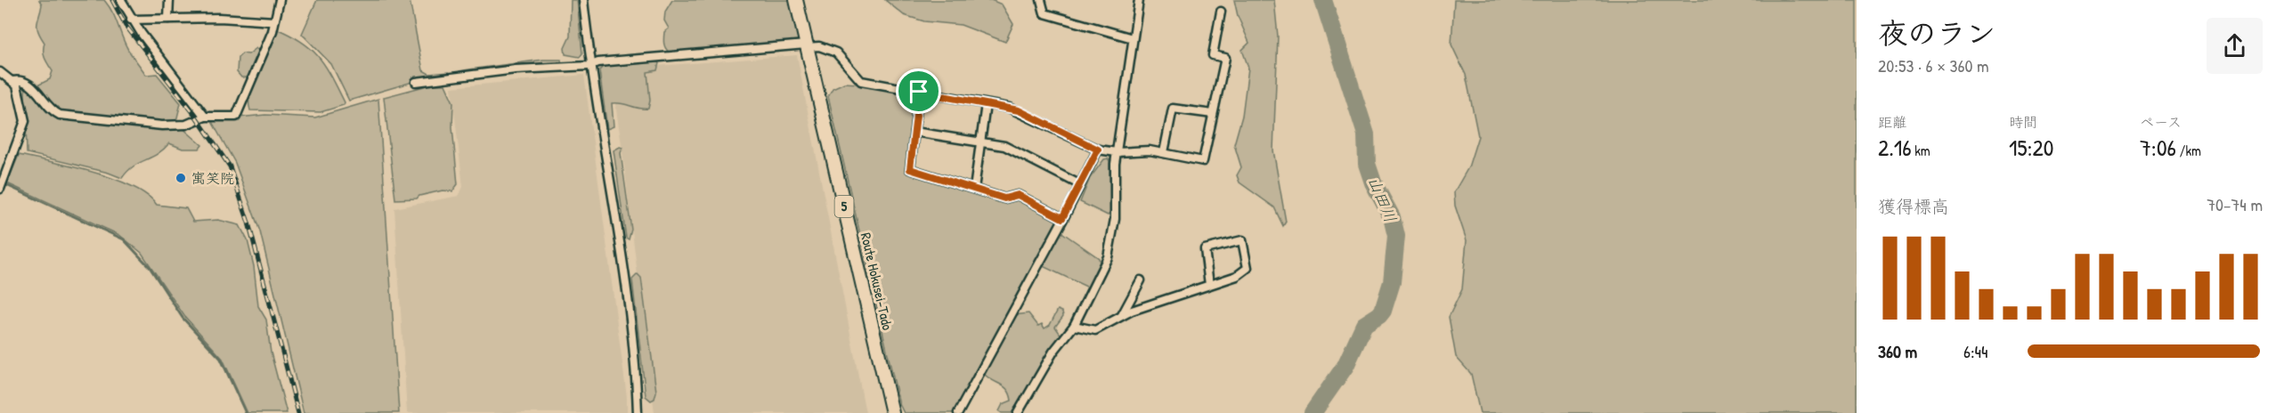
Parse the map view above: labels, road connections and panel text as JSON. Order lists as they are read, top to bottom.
{
  "streets": {
    "main road": ["5", "Route Hokusei-Tado"]
  },
  "water": ["山田川"],
  "places": ["寓笑院"],
  "page": {
    "heading": ["夜のラン", "20:53 · 6 × 360 m"],
    "stats": [
      ["距離", "2.16 km"],
      ["時間", "15:20"],
      ["ペース", "7:06 /km"]
    ],
    "chart": ["獲得標高", "70–74 m"],
    "list": [
      {
        "name": "360 m",
        "note": "6:44"
      }
    ]
  }
}
